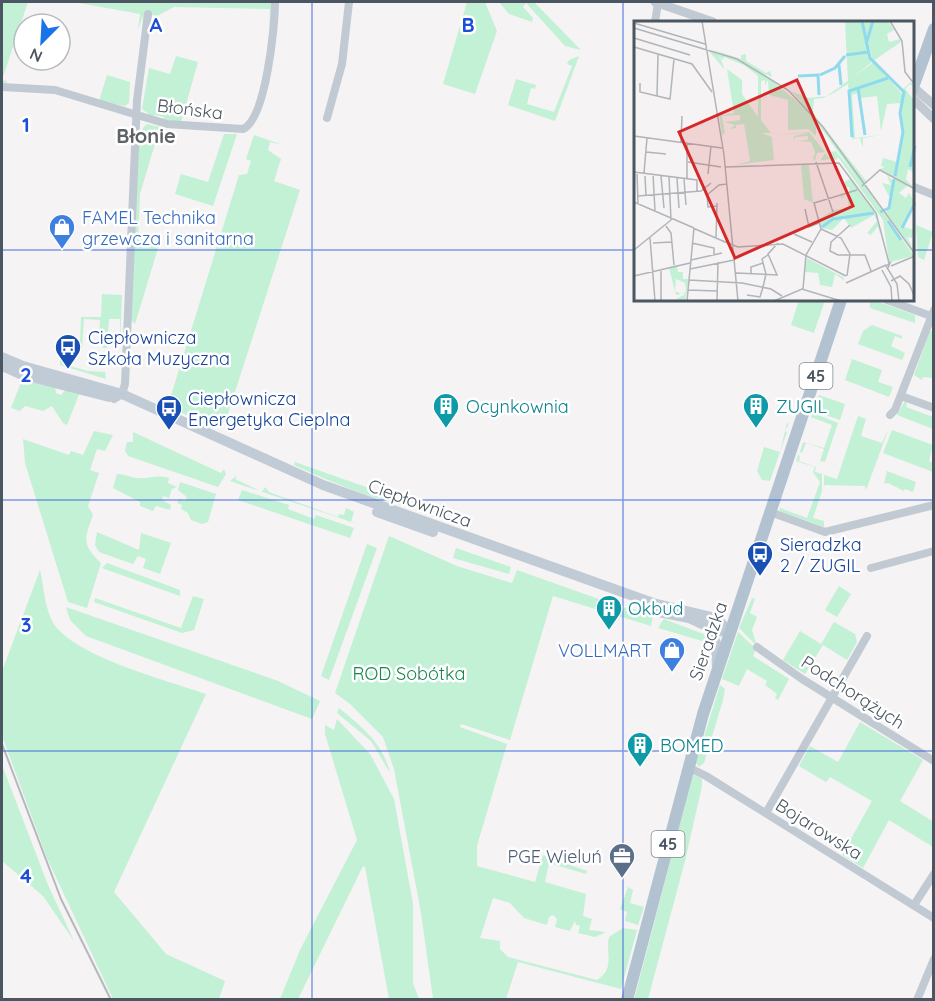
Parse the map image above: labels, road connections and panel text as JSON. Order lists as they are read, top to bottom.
{
  "streets": {
    "main road": ["45", "Ciepłownicza", "Sieradzka"],
    "street": ["Błońska", "Podchorążych", "Bojarowska"]
  },
  "crossings": [
    ["Ciepłownicza", "Sieradzka"],
    ["Sieradzka", "Bojarowska"]
  ],
  "districts": ["Błonie"],
  "parks": ["ROD Sobótka"],
  "places": {
    "shop": ["FAMEL Technika grzewcza i sanitarna", "VOLLMART"],
    "bus stop": ["Ciepłownicza Szkoła Muzyczna", "Ciepłownicza Energetyka Cieplna", "Sieradzka 2 / ZUGIL"],
    "building": [
      "Ocynkownia",
      "ZUGIL",
      "Okbud",
      "BOMED"
    ],
    "office": ["PGE Wieluń"]
  },
  "north": "bottom left",
  "grid": {
    "columns": ["A", "B"],
    "rows": [
      "1",
      "2",
      "3",
      "4"
    ]
  }
}
